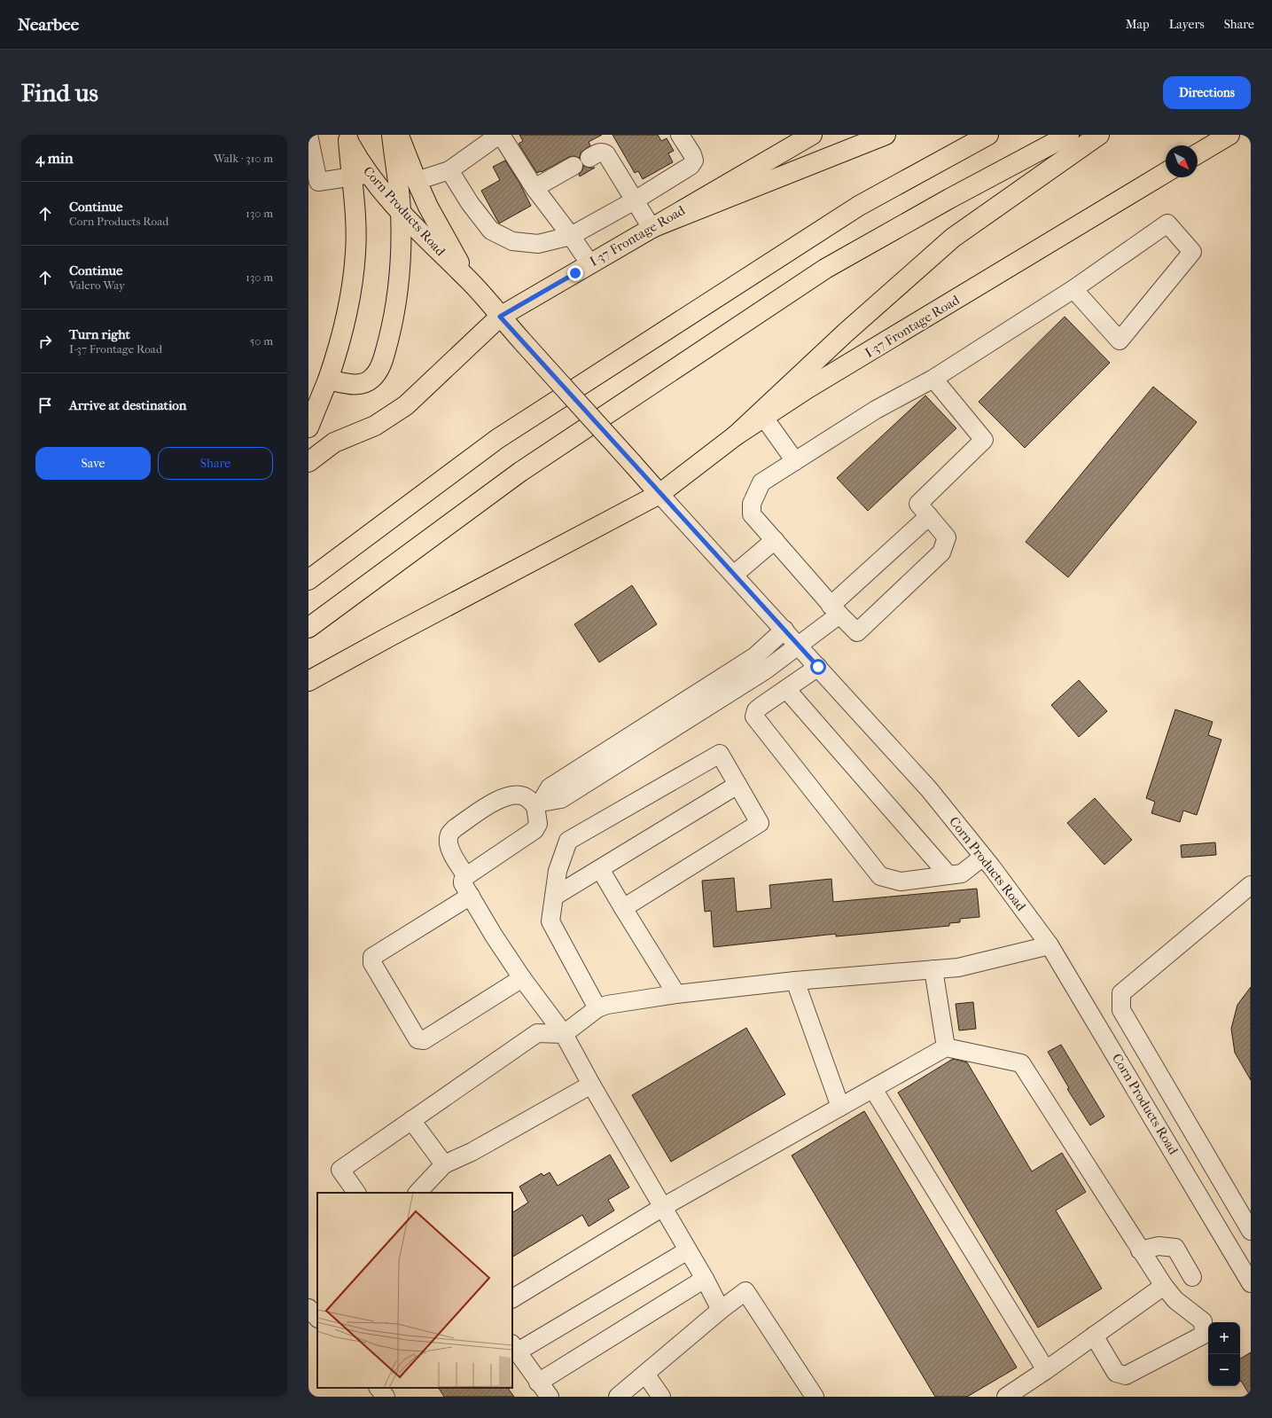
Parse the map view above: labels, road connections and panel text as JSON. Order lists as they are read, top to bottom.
{
  "streets": {
    "main road": ["Corn Products Road", "I-37 Frontage Road"]
  },
  "crossings": [
    ["Corn Products Road", "I-37 Frontage Road"]
  ],
  "north": "bottom right",
  "page": {
    "header": "Nearbee",
    "nav": ["Map", "Layers", "Share"],
    "buttons": [
      "Directions",
      ["Save", "Share"]
    ],
    "title": "Find us",
    "heading": ["4 min", "Walk · 310 m"],
    "list": [
      ["Continue", "Corn Products Road", "130 m"],
      ["Continue", "Valero Way", "130 m"],
      ["Turn right", "I-37 Frontage Road", "50 m"],
      "Arrive at destination"
    ],
    "map_buttons": ["+", "−"]
  }
}
